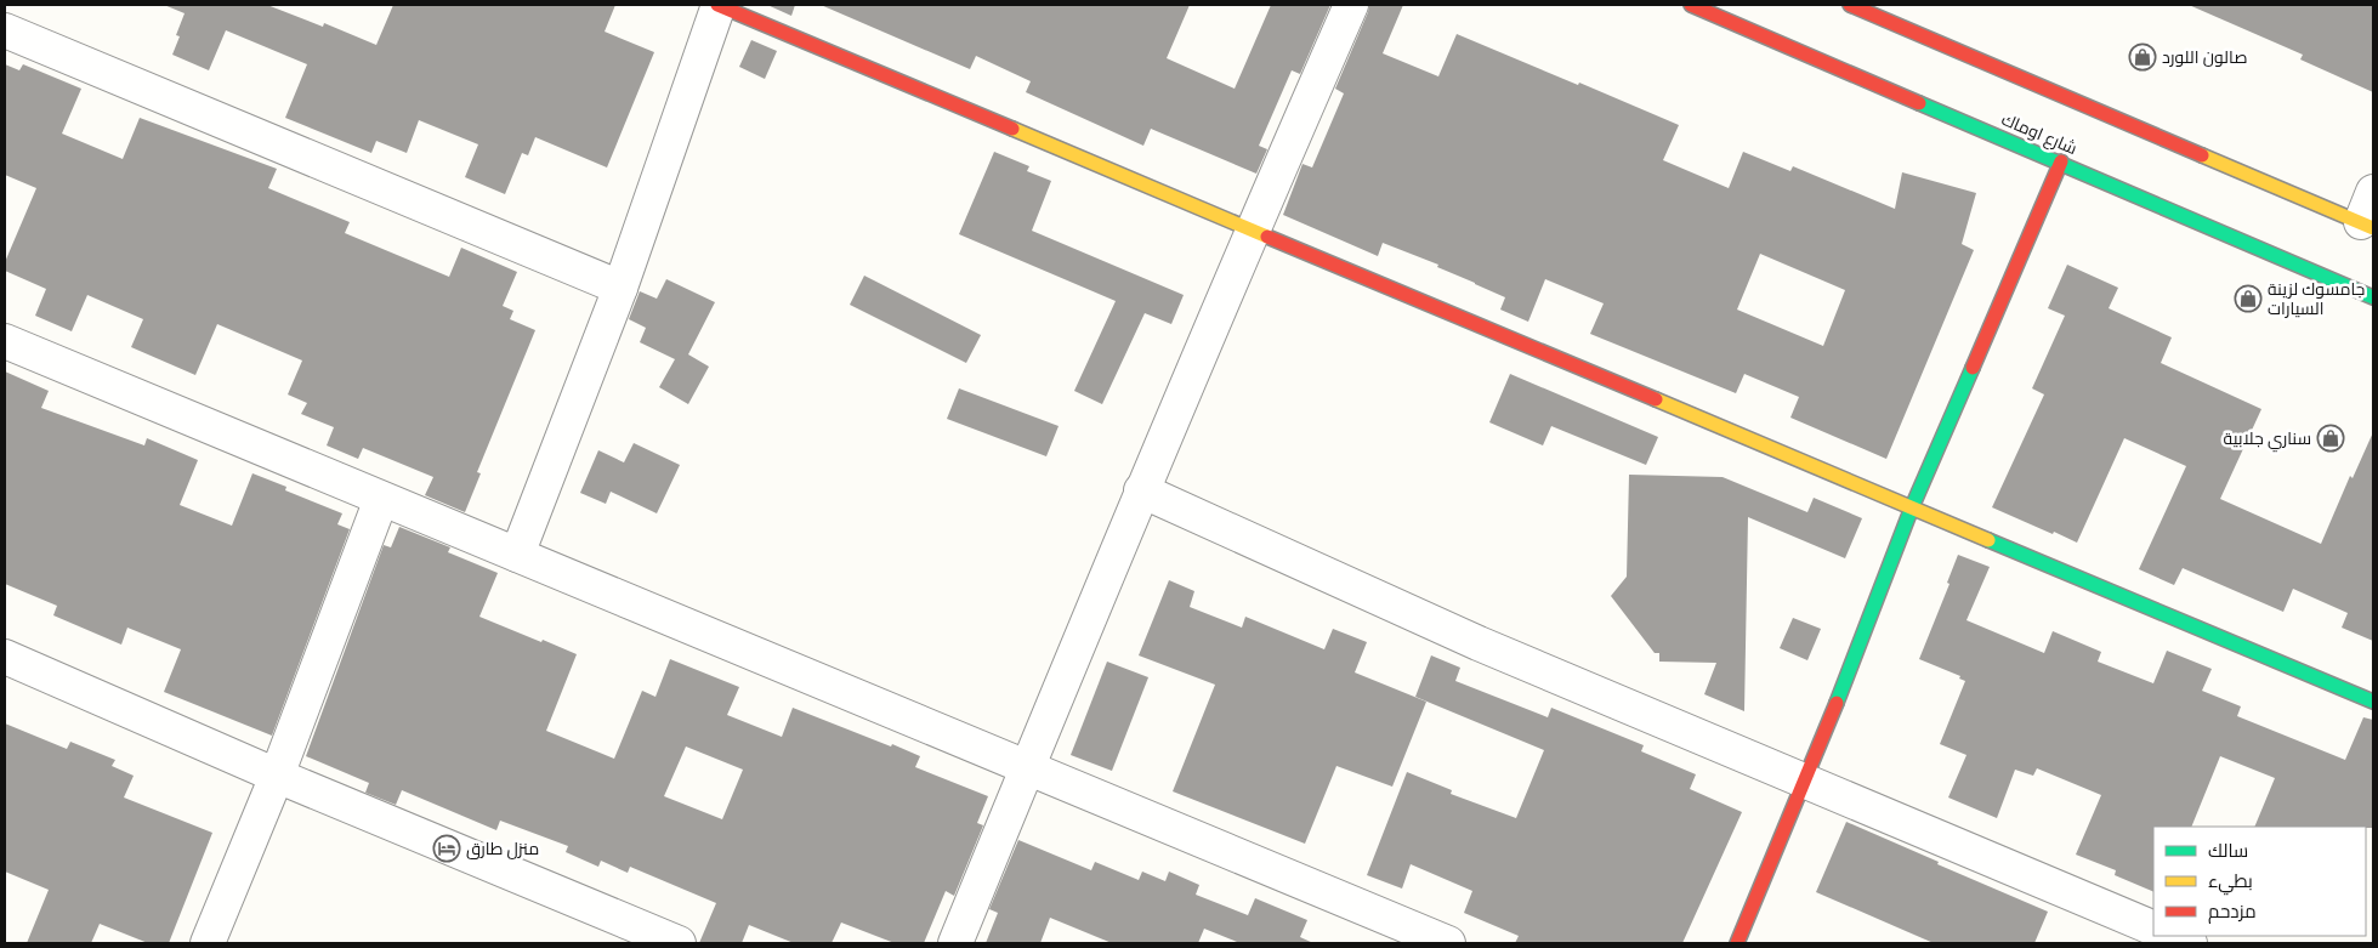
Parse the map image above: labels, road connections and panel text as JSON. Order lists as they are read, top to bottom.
{
  "streets": {
    "street": ["شارع اوماك"]
  },
  "places": {
    "shop": ["صالون اللورد", "جامسوك لزينة السيارات", "سناري جلابية"],
    "hotel": ["منزل طارق"]
  },
  "legend": ["سالك", "بطيء", "مزدحم"]
}
